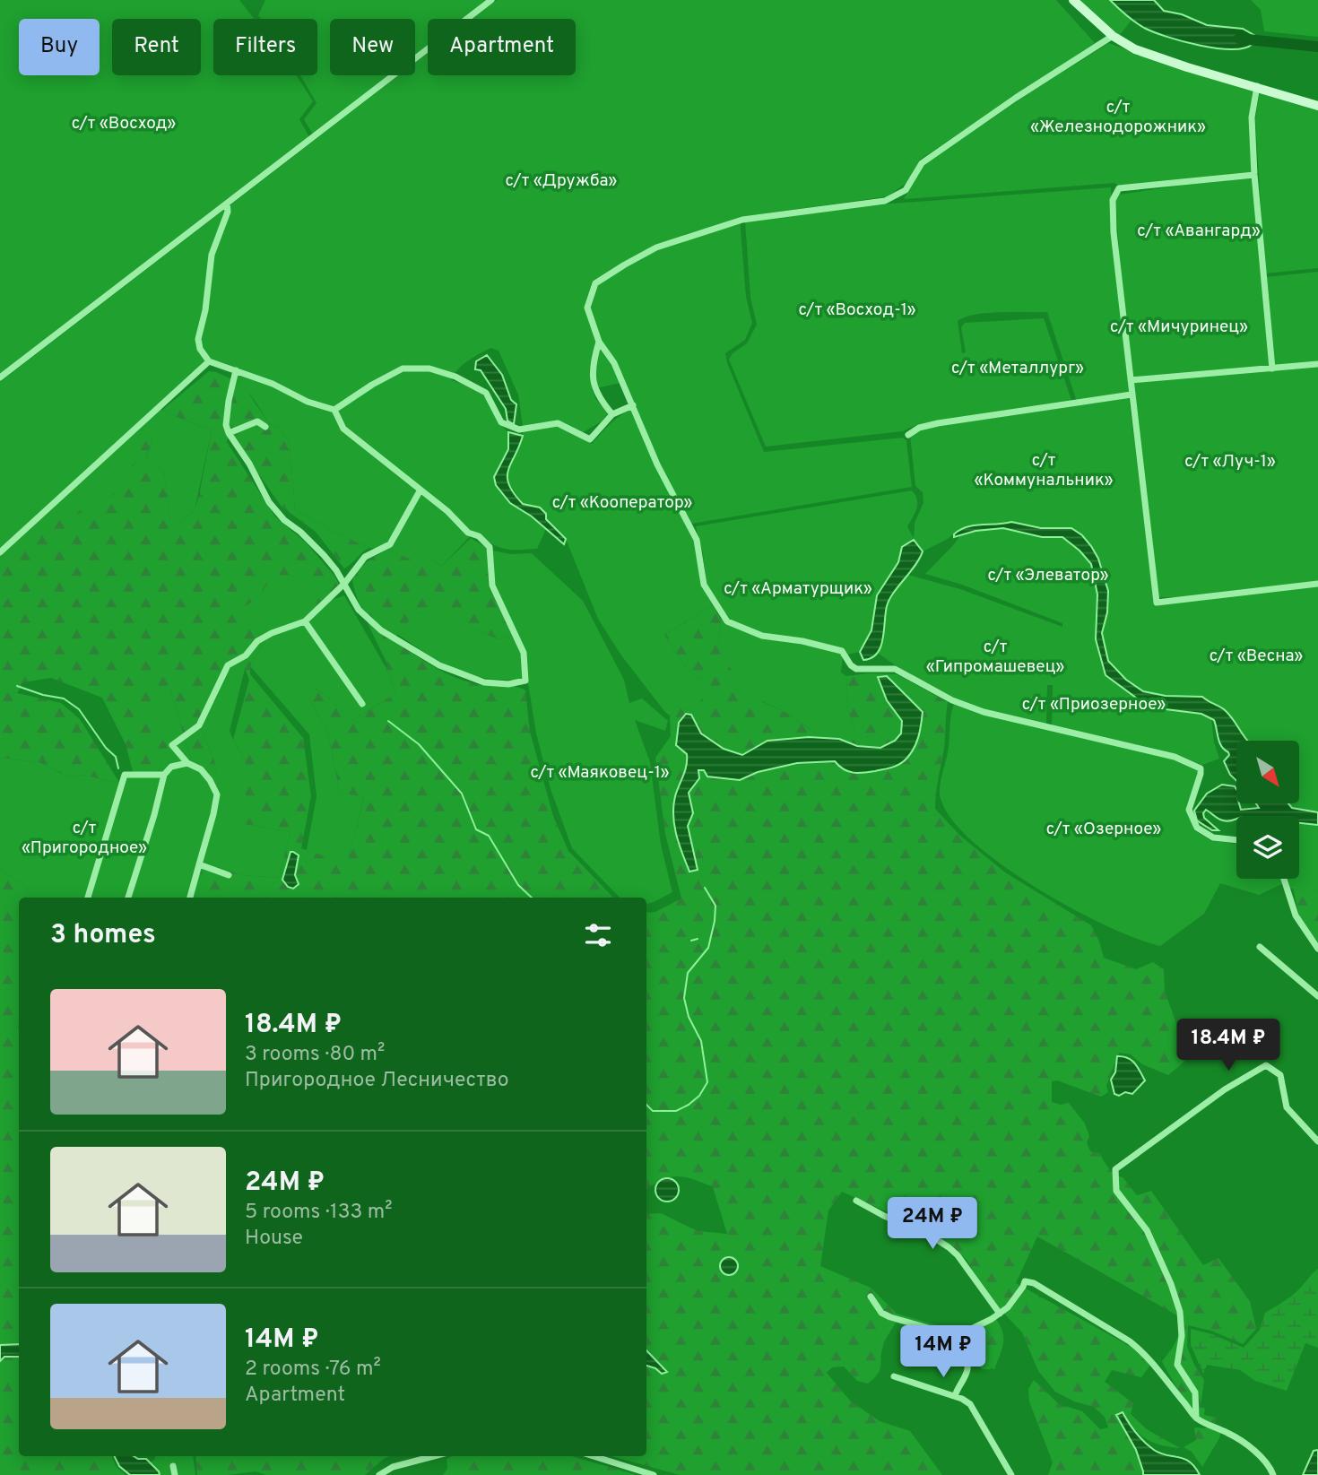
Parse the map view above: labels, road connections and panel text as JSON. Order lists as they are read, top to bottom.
{
  "parks": [
    "с/т «Железнодорожник»",
    "с/т «Восход»",
    "с/т «Дружба»",
    "с/т «Авангард»",
    "с/т «Восход-1»",
    "с/т «Мичуринец»",
    "с/т «Металлург»",
    "с/т «Коммунальник»",
    "с/т «Луч-1»",
    "с/т «Кооператор»",
    "с/т «Элеватор»",
    "с/т «Арматурщик»",
    "с/т «Гипромашевец»",
    "с/т «Весна»",
    "с/т «Приозерное»",
    "с/т «Маяковец-1»",
    "с/т «Пригородное»",
    "с/т «Озерное»"
  ],
  "north": "bottom right",
  "page": {
    "chip": [
      "Buy",
      "Rent",
      "Filters",
      "New",
      "Apartment"
    ],
    "heading": "3 homes",
    "list": [
      {
        "name": "18.4M ₽",
        "note": "3 rooms · 80 m² · Пригородное Лесничество"
      },
      {
        "name": "24M ₽",
        "note": "5 rooms · 133 m² · House"
      },
      {
        "name": "14M ₽",
        "note": "2 rooms · 76 m² · Apartment"
      }
    ],
    "price": ["18.4M ₽", "24M ₽", "14M ₽"]
  }
}
